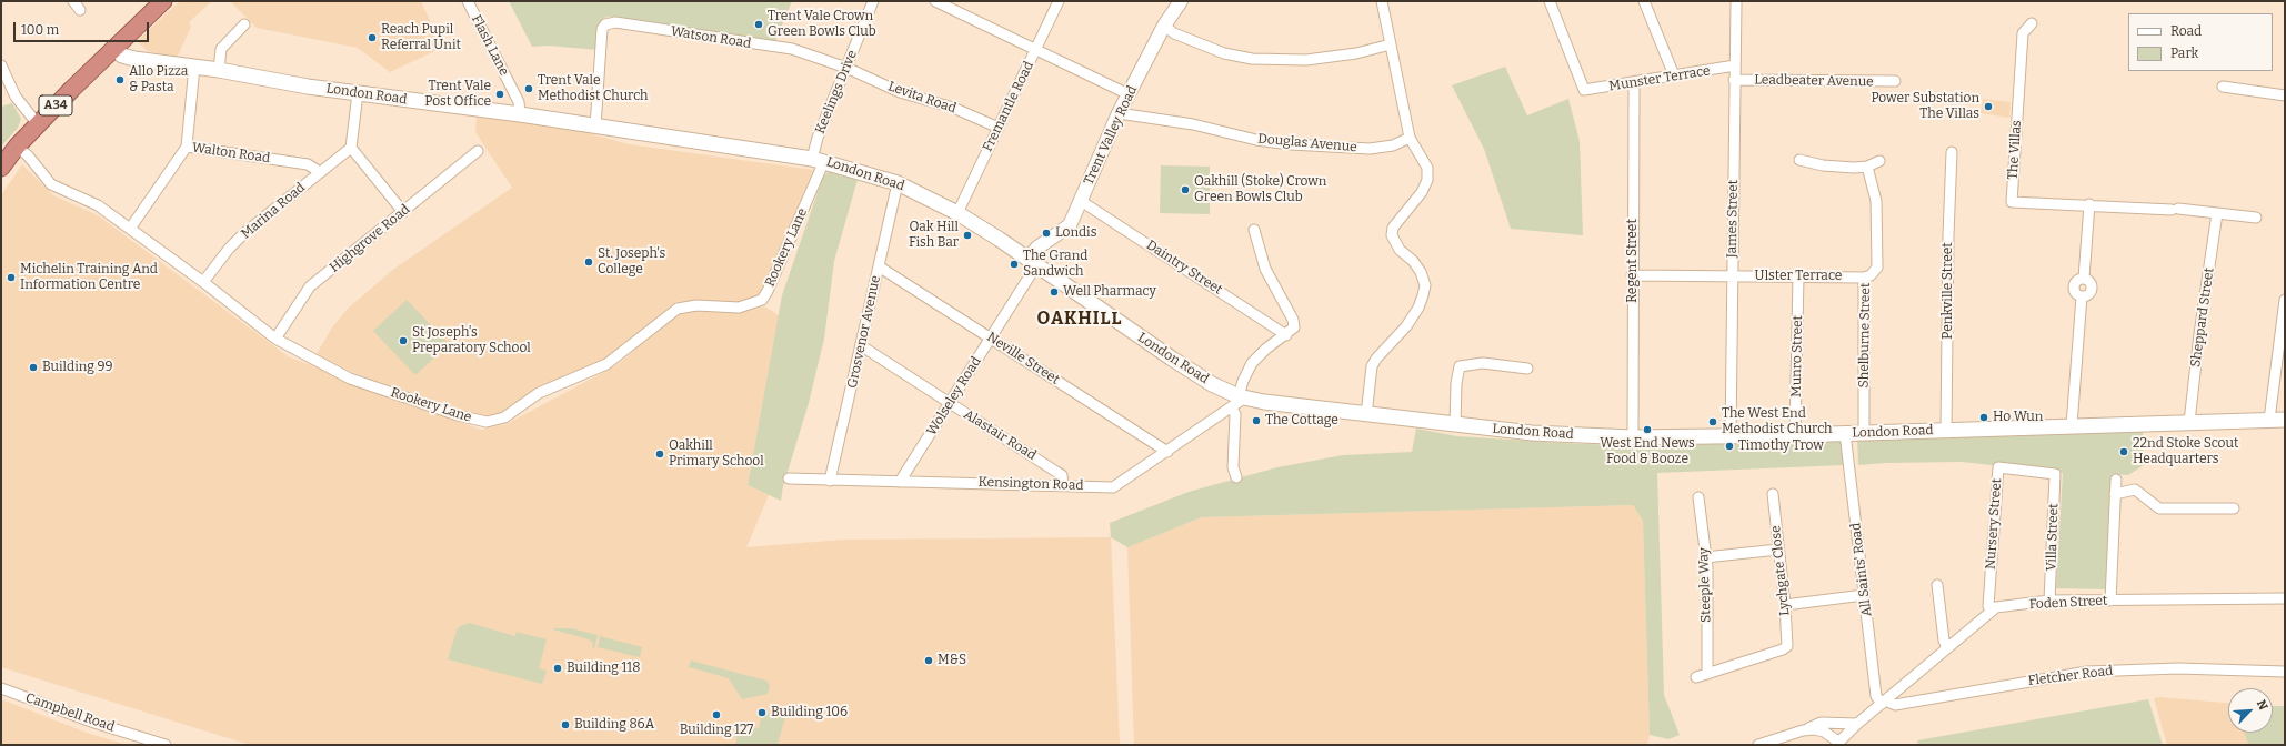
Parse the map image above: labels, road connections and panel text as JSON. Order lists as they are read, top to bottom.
{
  "streets": {
    "highway": ["A34"],
    "main road": ["London Road"],
    "street": [
      "Watson Road",
      "Flash Lane",
      "Munster Terrace",
      "Leadbeater Avenue",
      "Keelings Drive",
      "Levita Road",
      "Fremantle Road",
      "Trent Valley Road",
      "Douglas Avenue",
      "The Villas",
      "Walton Road",
      "Marina Road",
      "James Street",
      "Highgrove Road",
      "Rookery Lane",
      "Regent Street",
      "Daintry Street",
      "Ulster Terrace",
      "Penkville Street",
      "Sheppard Street",
      "Grosvenor Avenue",
      "Shelburne Street",
      "Munro Street",
      "Neville Street",
      "Wolseley Road",
      "Alastair Road",
      "Kensington Road",
      "Nursery Street",
      "Villa Street",
      "All Saints' Road",
      "Lychgate Close",
      "Steeple Way",
      "Foden Street",
      "Fletcher Road",
      "Campbell Road"
    ]
  },
  "crossings": [
    ["Watson Road", "Keelings Drive"],
    ["Watson Road", "London Road"],
    ["Watson Road", "Levita Road"],
    ["Flash Lane", "London Road"],
    ["Munster Terrace", "James Street"],
    ["Munster Terrace", "Regent Street"],
    ["Leadbeater Avenue", "James Street"],
    ["Keelings Drive", "London Road"],
    ["Keelings Drive", "Levita Road"],
    ["Keelings Drive", "Rookery Lane"],
    ["London Road", "A34"],
    ["London Road", "Fremantle Road"],
    ["London Road", "Trent Valley Road"],
    ["London Road", "James Street"],
    ["London Road", "Rookery Lane"],
    ["London Road", "Regent Street"],
    ["London Road", "Penkville Street"],
    ["London Road", "Sheppard Street"],
    ["London Road", "Grosvenor Avenue"],
    ["London Road", "Shelburne Street"],
    ["London Road", "Munro Street"],
    ["London Road", "Wolseley Road"],
    ["London Road", "Kensington Road"],
    ["London Road", "All Saints' Road"],
    ["Levita Road", "Fremantle Road"],
    ["A34", "Rookery Lane"],
    ["Trent Valley Road", "Douglas Avenue"],
    ["Trent Valley Road", "Daintry Street"],
    ["Trent Valley Road", "Wolseley Road"],
    ["The Villas", "Sheppard Street"],
    ["Walton Road", "Marina Road"],
    ["Walton Road", "Rookery Lane"],
    ["Marina Road", "Rookery Lane"],
    ["James Street", "Ulster Terrace"],
    ["Highgrove Road", "Rookery Lane"],
    ["Regent Street", "Ulster Terrace"],
    ["Ulster Terrace", "Shelburne Street"],
    ["Ulster Terrace", "Munro Street"],
    ["Grosvenor Avenue", "Neville Street"],
    ["Grosvenor Avenue", "Alastair Road"],
    ["Grosvenor Avenue", "Kensington Road"],
    ["Neville Street", "Wolseley Road"],
    ["Neville Street", "Kensington Road"],
    ["Wolseley Road", "Alastair Road"],
    ["Wolseley Road", "Kensington Road"],
    ["Alastair Road", "Kensington Road"],
    ["Nursery Street", "Villa Street"],
    ["Nursery Street", "Foden Street"],
    ["Villa Street", "Foden Street"],
    ["All Saints' Road", "Fletcher Road"],
    ["Lychgate Close", "Steeple Way"]
  ],
  "districts": ["OAKHILL"],
  "places": [
    "Trent Vale Crown Green Bowls Club",
    "Reach Pupil Referral Unit",
    "Allo Pizza & Pasta",
    "Trent Vale Methodist Church",
    "Trent Vale Post Office",
    "Power Substation The Villas",
    "Oakhill (Stoke) Crown Green Bowls Club",
    "Londis",
    "Oak Hill Fish Bar",
    "St. Joseph's College",
    "The Grand Sandwich",
    "Michelin Training And Information Centre",
    "Well Pharmacy",
    "St Joseph's Preparatory School",
    "Building 99",
    "Ho Wun",
    "The Cottage",
    "The West End Methodist Church",
    "West End News Food & Booze",
    "Timothy Trow",
    "22nd Stoke Scout Headquarters",
    "Oakhill Primary School",
    "M&S",
    "Building 118",
    "Building 106",
    "Building 127",
    "Building 86A"
  ],
  "legend": ["Road", "Park"],
  "scale_bar": "100 m",
  "north": "top right"
}
